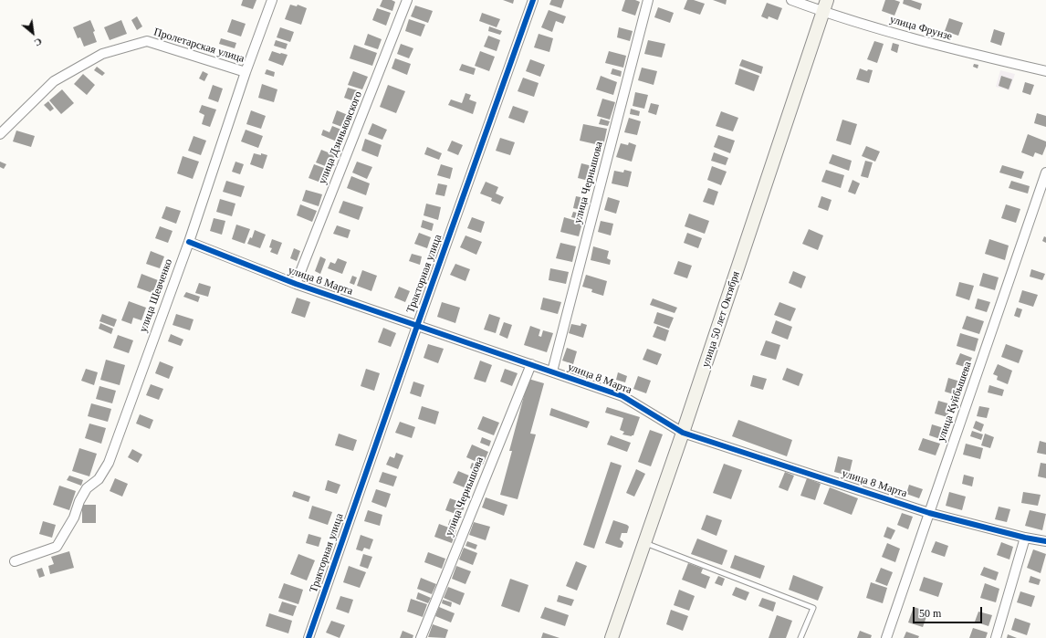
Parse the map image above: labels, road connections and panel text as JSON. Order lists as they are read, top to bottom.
{
  "streets": {
    "main road": ["улица 50 лет Октября"],
    "street": [
      "улица Фрунзе",
      "Пролетарская улица",
      "улица Дзиньковского",
      "улица Чернышова",
      "Тракторная улица",
      "улица 8 Марта",
      "улица Шевченко",
      "улица Куйбышева"
    ]
  },
  "crossings": [
    ["улица Фрунзе", "улица 50 лет Октября"],
    ["Пролетарская улица", "улица Шевченко"],
    ["улица Дзиньковского", "улица 8 Марта"],
    ["улица Чернышова", "улица 8 Марта"],
    ["Тракторная улица", "улица 8 Марта"],
    ["улица 8 Марта", "улица Шевченко"],
    ["улица 8 Марта", "улица 50 лет Октября"],
    ["улица 8 Марта", "улица Куйбышева"]
  ],
  "scale_bar": "50 m",
  "north": "bottom right"
}
